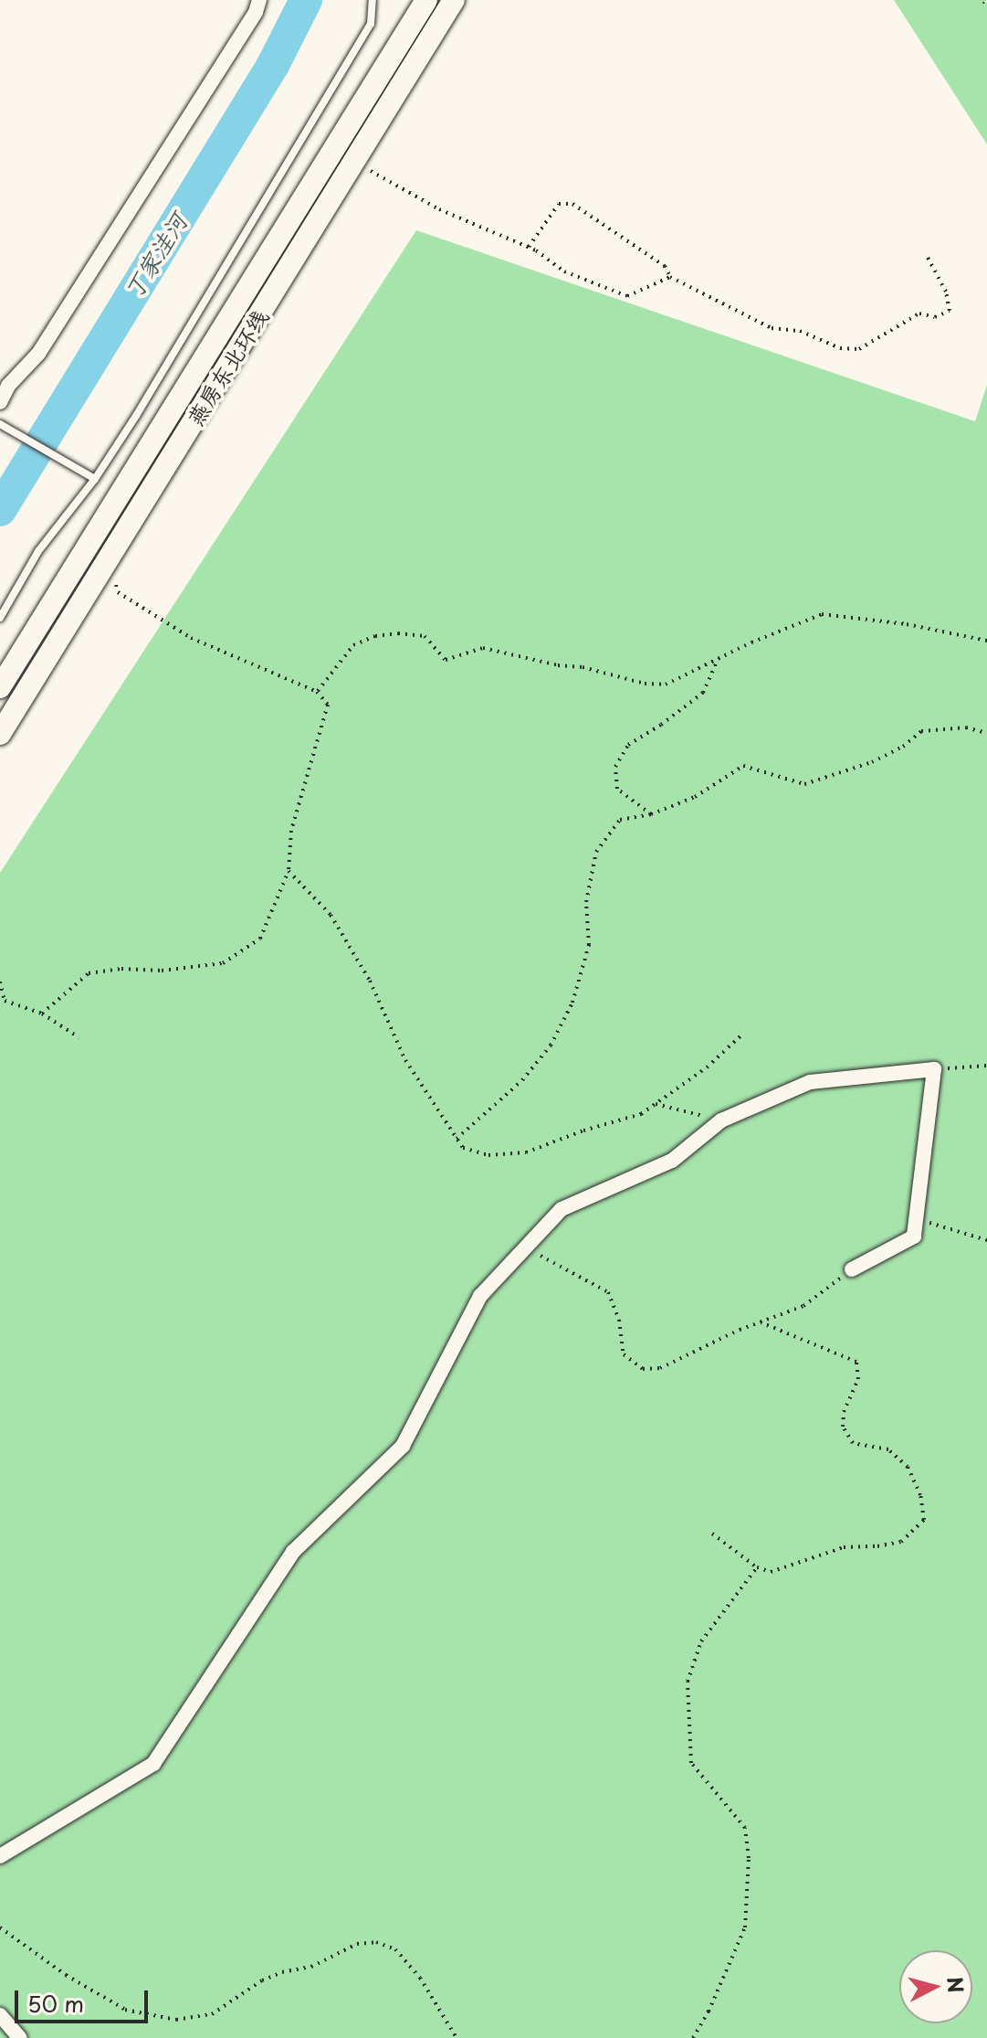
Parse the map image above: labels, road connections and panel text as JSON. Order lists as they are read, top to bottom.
{
  "streets": {
    "main road": ["燕房东北环线"]
  },
  "water": ["丁家洼河"],
  "scale_bar": "50 m",
  "north": "right"
}
